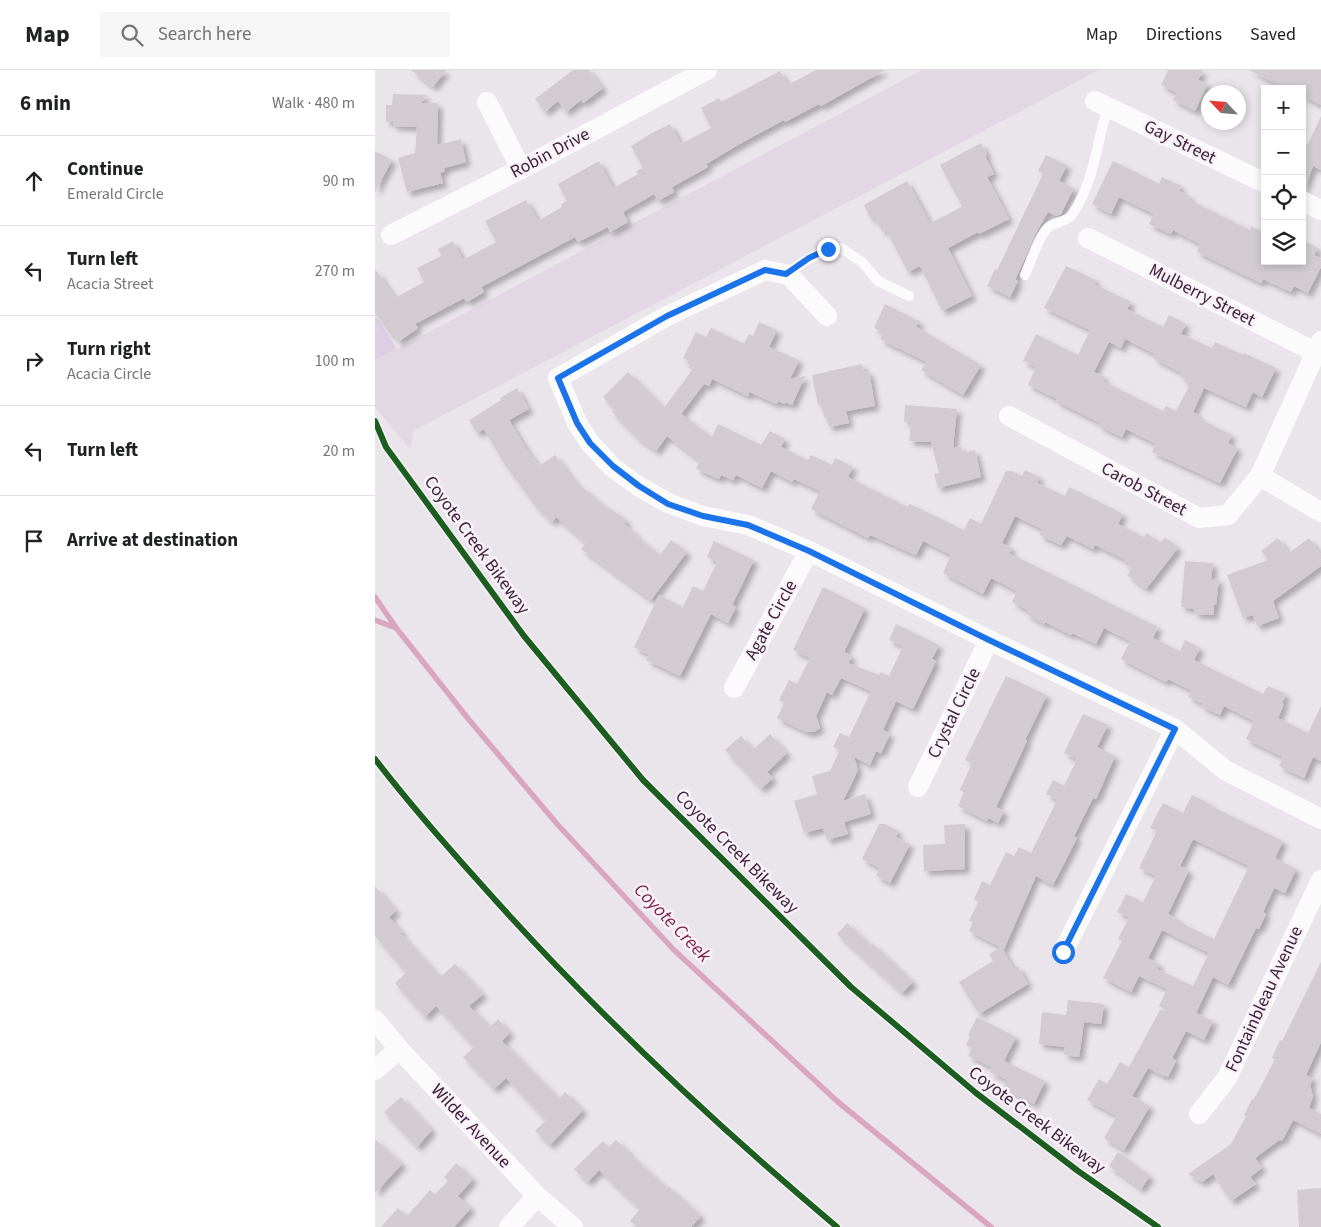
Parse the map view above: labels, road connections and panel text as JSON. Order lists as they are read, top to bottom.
{
  "streets": {
    "street": [
      "Gay Street",
      "Robin Drive",
      "Mulberry Street",
      "Carob Street",
      "Agate Circle",
      "Crystal Circle",
      "Fontainbleau Avenue",
      "Wilder Avenue"
    ],
    "cycle path": ["Coyote Creek Bikeway"]
  },
  "crossings": [
    ["Mulberry Street", "Carob Street"]
  ],
  "water": ["Coyote Creek"],
  "north": "top left",
  "page": {
    "header": "Map",
    "search": "Search here",
    "nav": ["Map", "Directions", "Saved"],
    "heading": ["6 min", "Walk · 480 m"],
    "map_buttons": ["+", "−"],
    "list": [
      ["Continue", "Emerald Circle", "90 m"],
      ["Turn left", "Acacia Street", "270 m"],
      ["Turn right", "Acacia Circle", "100 m"],
      ["Turn left", "20 m"],
      "Arrive at destination"
    ]
  }
}
